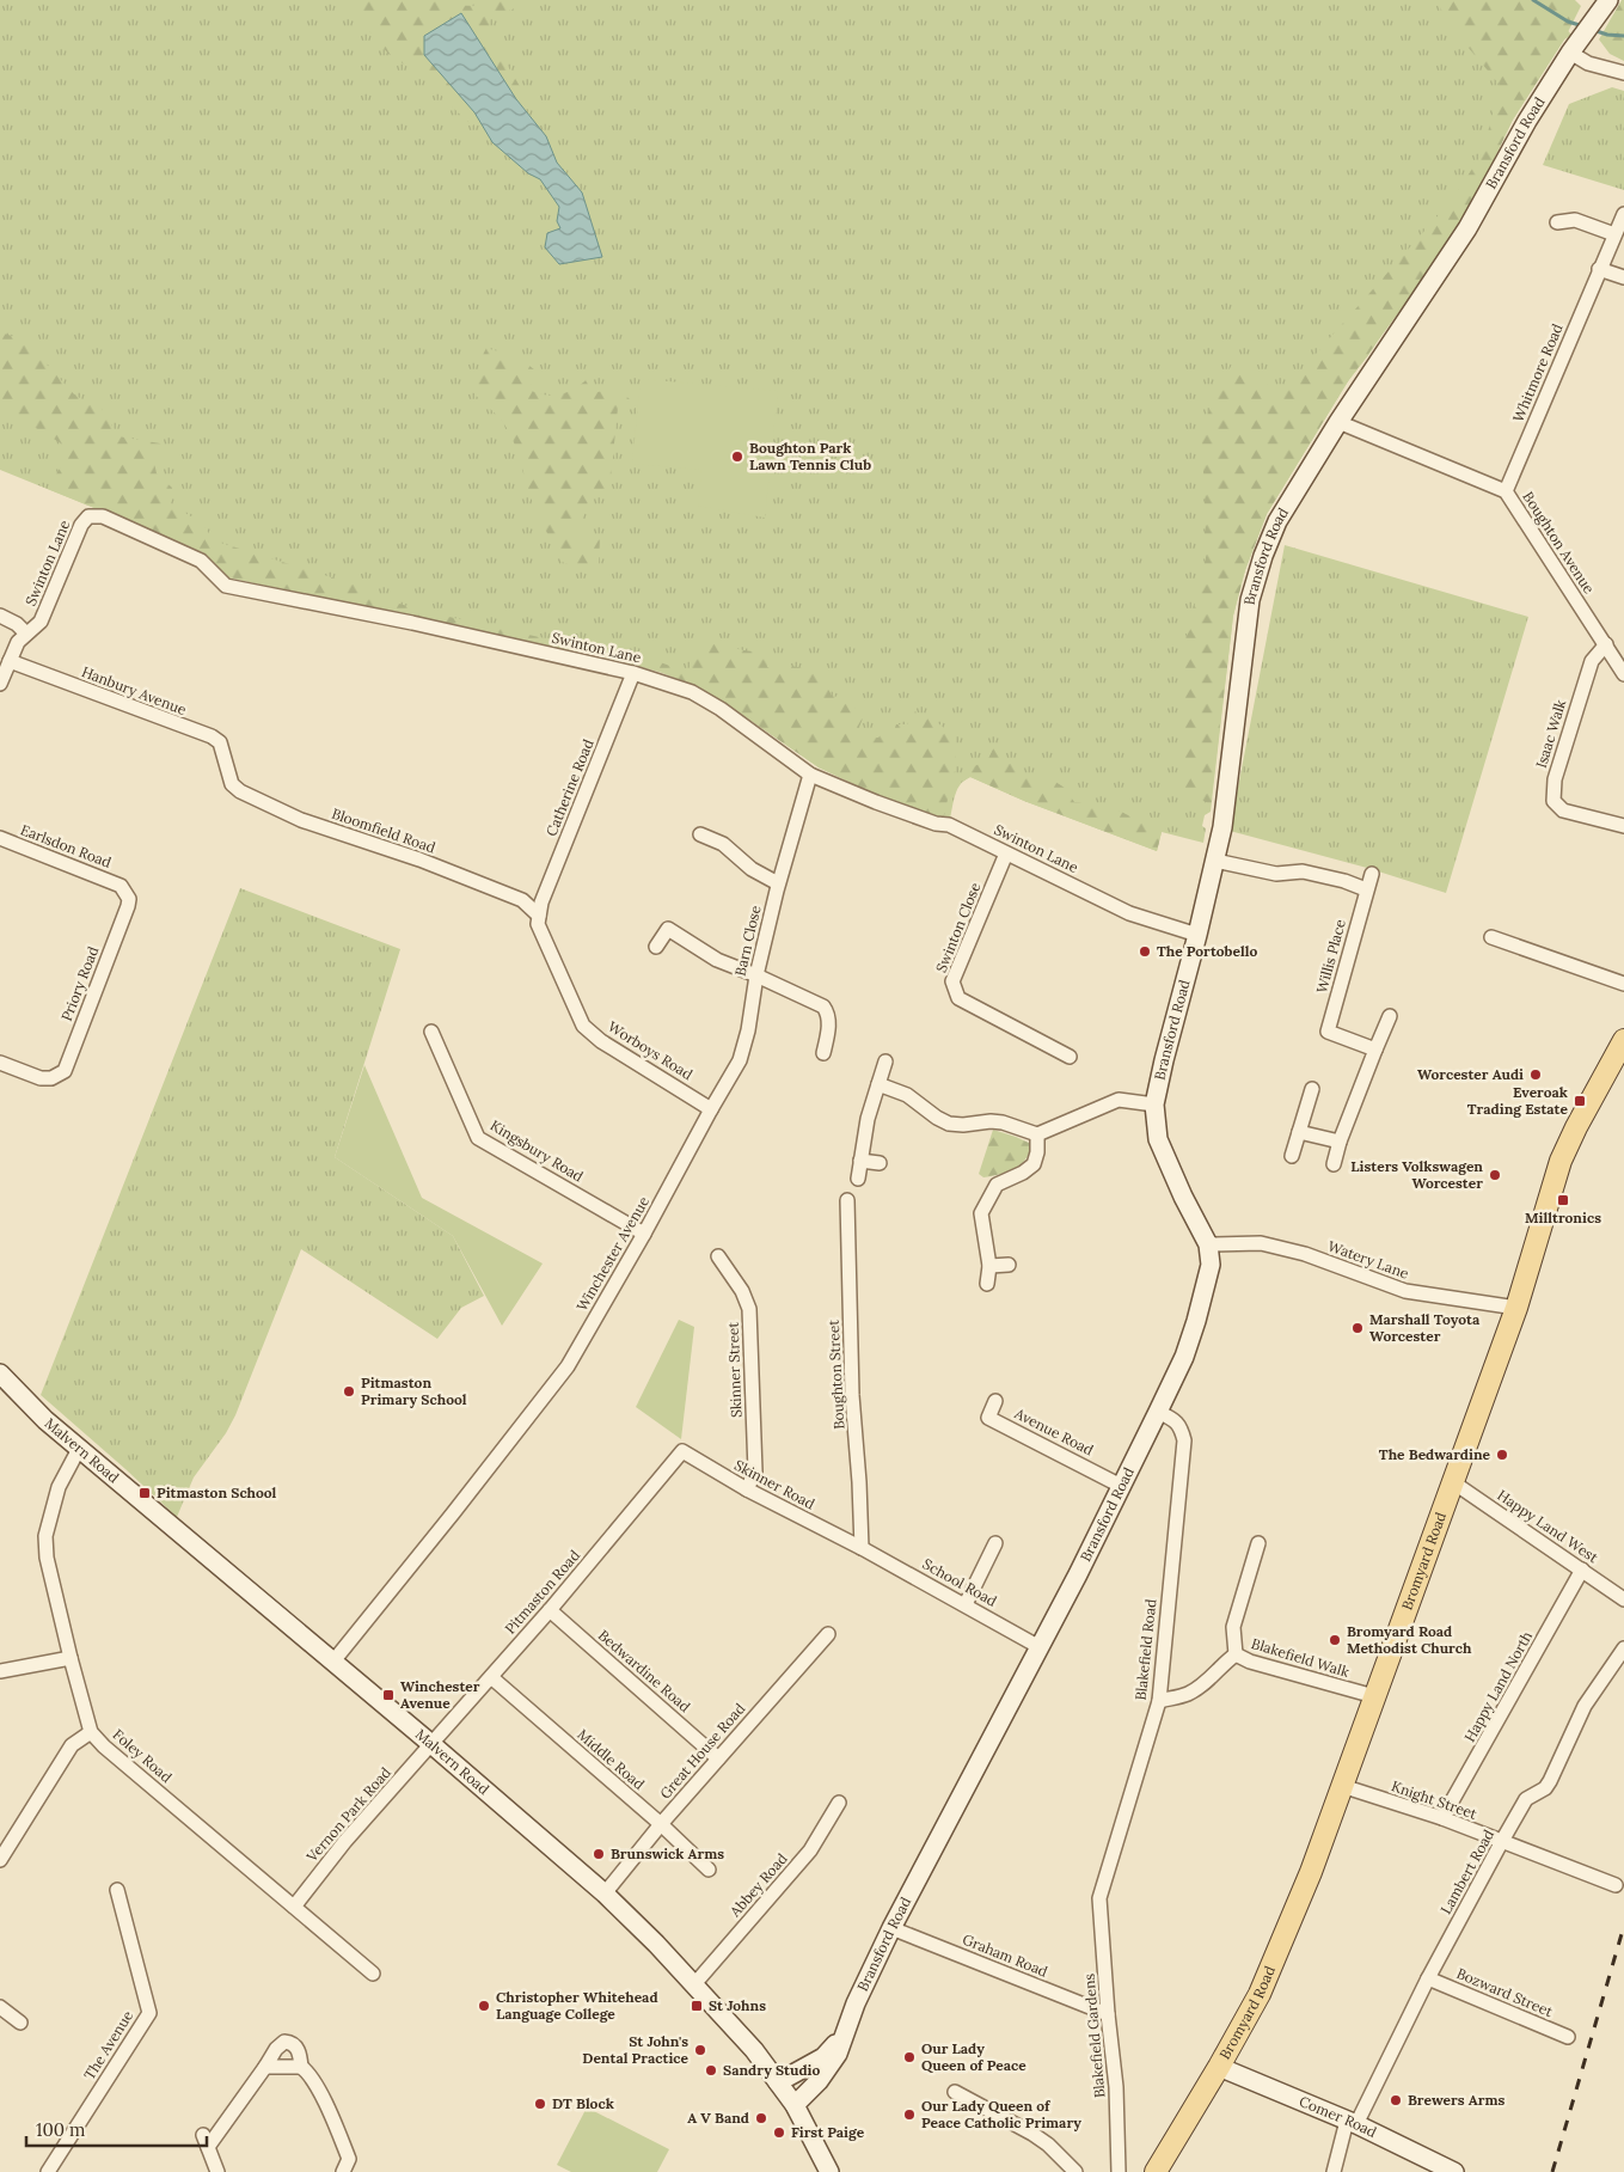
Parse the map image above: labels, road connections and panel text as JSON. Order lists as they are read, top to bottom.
{
  "streets": {
    "main road": [
      "Bransford Road",
      "Malvern Road",
      "Bromyard Road",
      "Comer Road"
    ],
    "street": [
      "Whitmore Road",
      "Boughton Avenue",
      "Swinton Lane",
      "Hanbury Avenue",
      "Isaac Walk",
      "Catherine Road",
      "Bloomfield Road",
      "Earlsdon Road",
      "Swinton Close",
      "Barn Close",
      "Willis Place",
      "Priory Road",
      "Worboys Road",
      "Kingsbury Road",
      "Winchester Avenue",
      "Watery Lane",
      "Skinner Street",
      "Boughton Street",
      "Avenue Road",
      "Skinner Road",
      "Happy Land West",
      "School Road",
      "Pitmaston Road",
      "Blakefield Road",
      "Blakefield Walk",
      "Bedwardine Road",
      "Happy Land North",
      "Great House Road",
      "Foley Road",
      "Middle Road",
      "Knight Street",
      "Vernon Park Road",
      "Lambert Road",
      "Abbey Road",
      "Graham Road",
      "Bozward Street",
      "Blakefield Gardens",
      "The Avenue"
    ]
  },
  "crossings": [
    ["Bransford Road", "Boughton Avenue"],
    ["Bransford Road", "Swinton Lane"],
    ["Bransford Road", "Watery Lane"],
    ["Bransford Road", "Avenue Road"],
    ["Bransford Road", "Malvern Road"],
    ["Bransford Road", "School Road"],
    ["Bransford Road", "Blakefield Road"],
    ["Bransford Road", "Graham Road"],
    ["Whitmore Road", "Boughton Avenue"],
    ["Boughton Avenue", "Isaac Walk"],
    ["Swinton Lane", "Hanbury Avenue"],
    ["Swinton Lane", "Catherine Road"],
    ["Swinton Lane", "Swinton Close"],
    ["Swinton Lane", "Barn Close"],
    ["Hanbury Avenue", "Bloomfield Road"],
    ["Catherine Road", "Bloomfield Road"],
    ["Catherine Road", "Worboys Road"],
    ["Bloomfield Road", "Worboys Road"],
    ["Earlsdon Road", "Priory Road"],
    ["Barn Close", "Worboys Road"],
    ["Barn Close", "Winchester Avenue"],
    ["Worboys Road", "Winchester Avenue"],
    ["Kingsbury Road", "Winchester Avenue"],
    ["Winchester Avenue", "Malvern Road"],
    ["Watery Lane", "Bromyard Road"],
    ["Skinner Street", "Skinner Road"],
    ["Boughton Street", "Skinner Road"],
    ["Boughton Street", "School Road"],
    ["Malvern Road", "Pitmaston Road"],
    ["Malvern Road", "Great House Road"],
    ["Malvern Road", "Foley Road"],
    ["Malvern Road", "Vernon Park Road"],
    ["Malvern Road", "Abbey Road"],
    ["Skinner Road", "School Road"],
    ["Skinner Road", "Pitmaston Road"],
    ["Happy Land West", "Bromyard Road"],
    ["Happy Land West", "Happy Land North"],
    ["Bromyard Road", "Blakefield Walk"],
    ["Bromyard Road", "Knight Street"],
    ["Bromyard Road", "Comer Road"],
    ["Pitmaston Road", "Bedwardine Road"],
    ["Pitmaston Road", "Middle Road"],
    ["Pitmaston Road", "Vernon Park Road"],
    ["Blakefield Road", "Blakefield Walk"],
    ["Blakefield Road", "Blakefield Gardens"],
    ["Bedwardine Road", "Great House Road"],
    ["Happy Land North", "Knight Street"],
    ["Great House Road", "Middle Road"],
    ["Foley Road", "Vernon Park Road"],
    ["Knight Street", "Lambert Road"],
    ["Lambert Road", "Bozward Street"],
    ["Lambert Road", "Comer Road"],
    ["Graham Road", "Blakefield Gardens"]
  ],
  "places": {
    "other": [
      "Boughton Park Lawn Tennis Club",
      "The Portobello",
      "Worcester Audi",
      "Listers Volkswagen Worcester",
      "Marshall Toyota Worcester",
      "Pitmaston Primary School",
      "The Bedwardine",
      "Bromyard Road Methodist Church",
      "Brunswick Arms",
      "Christopher Whitehead Language College",
      "St John's Dental Practice",
      "Our Lady Queen of Peace",
      "Sandry Studio",
      "Brewers Arms",
      "DT Block",
      "Our Lady Queen of Peace Catholic Primary",
      "A V Band",
      "First Paige"
    ],
    "transit": [
      "Everoak Trading Estate",
      "Milltronics",
      "Pitmaston School",
      "Winchester Avenue",
      "St Johns"
    ]
  },
  "scale_bar": "100 m"
}
